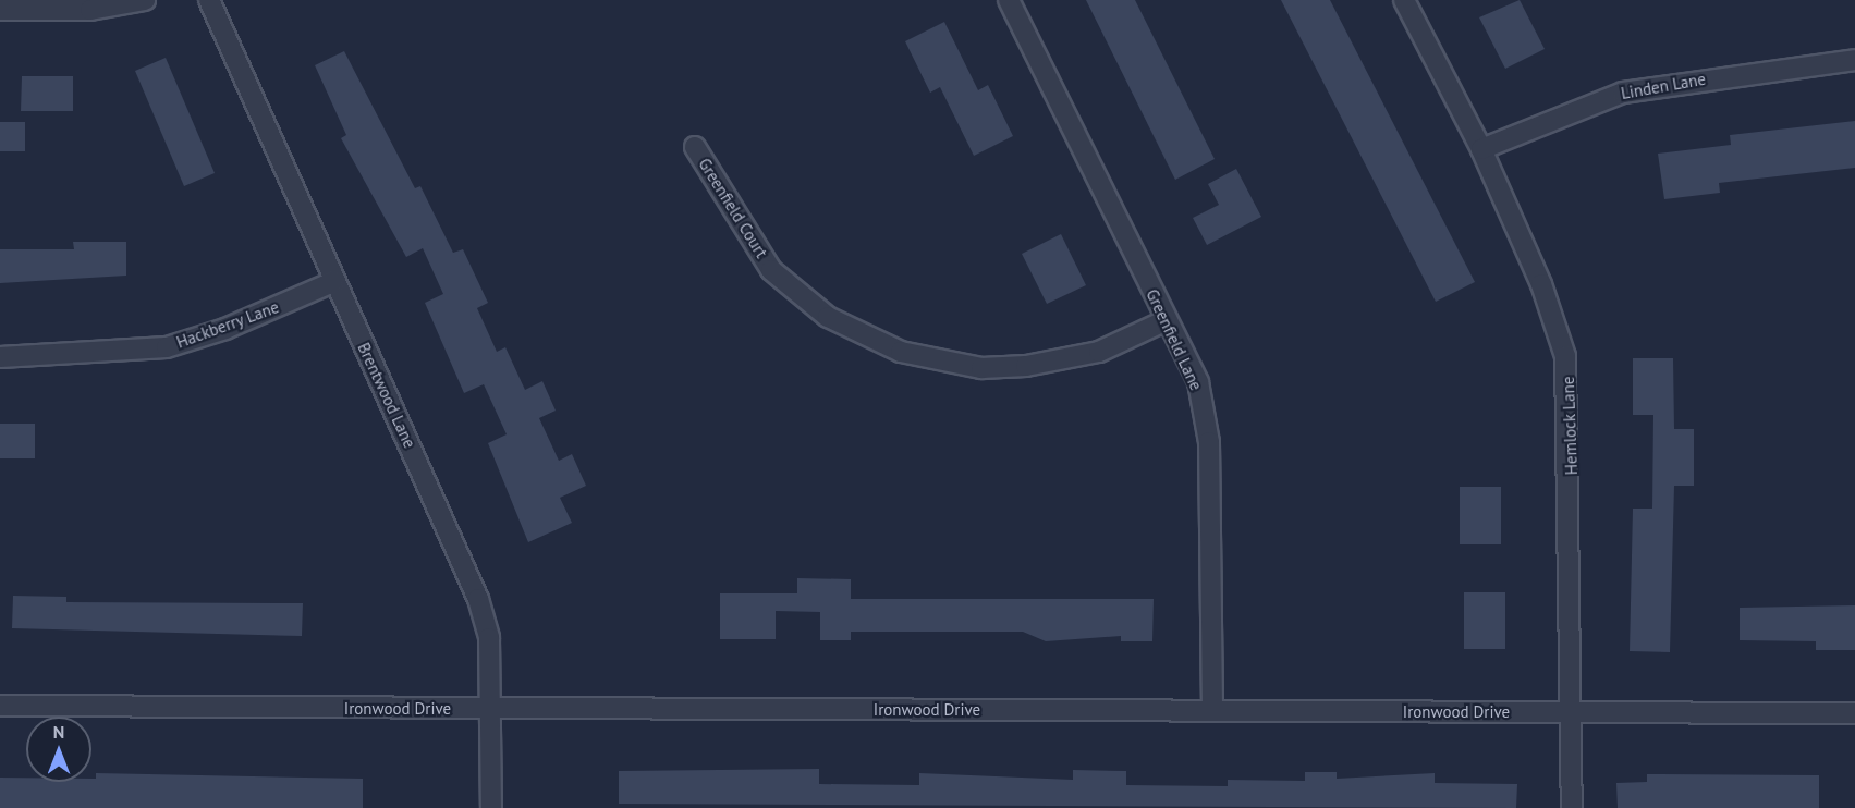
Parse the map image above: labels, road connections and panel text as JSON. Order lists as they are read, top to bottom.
{
  "streets": {
    "street": [
      "Linden Lane",
      "Greenfield Court",
      "Hackberry Lane",
      "Greenfield Lane",
      "Brentwood Lane",
      "Hemlock Lane",
      "Ironwood Drive"
    ]
  },
  "crossings": [
    ["Linden Lane", "Hemlock Lane"],
    ["Greenfield Court", "Greenfield Lane"],
    ["Hackberry Lane", "Brentwood Lane"],
    ["Greenfield Lane", "Ironwood Drive"],
    ["Brentwood Lane", "Ironwood Drive"],
    ["Hemlock Lane", "Ironwood Drive"]
  ],
  "north": "top"
}
